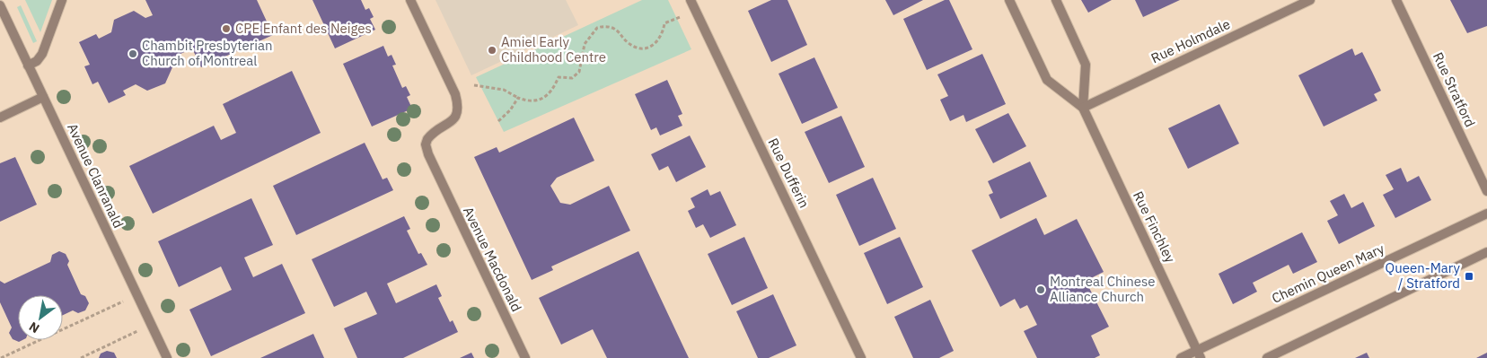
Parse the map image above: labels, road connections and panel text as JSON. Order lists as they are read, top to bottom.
{
  "streets": {
    "street": [
      "Rue Holmdale",
      "Rue Stratford",
      "Rue Dufferin",
      "Avenue Clanranald",
      "Rue Finchley",
      "Avenue Macdonald",
      "Chemin Queen Mary"
    ]
  },
  "crossings": [
    ["Rue Holmdale", "Rue Finchley"],
    ["Rue Finchley", "Chemin Queen Mary"]
  ],
  "places": {
    "other": [
      "CPE Enfant des Neiges",
      "Amiel Early Childhood Centre",
      "Chambit Presbyterian Church of Montreal",
      "Montreal Chinese Alliance Church"
    ],
    "transit": ["Queen-Mary / Stratford"]
  },
  "north": "bottom left"
}
